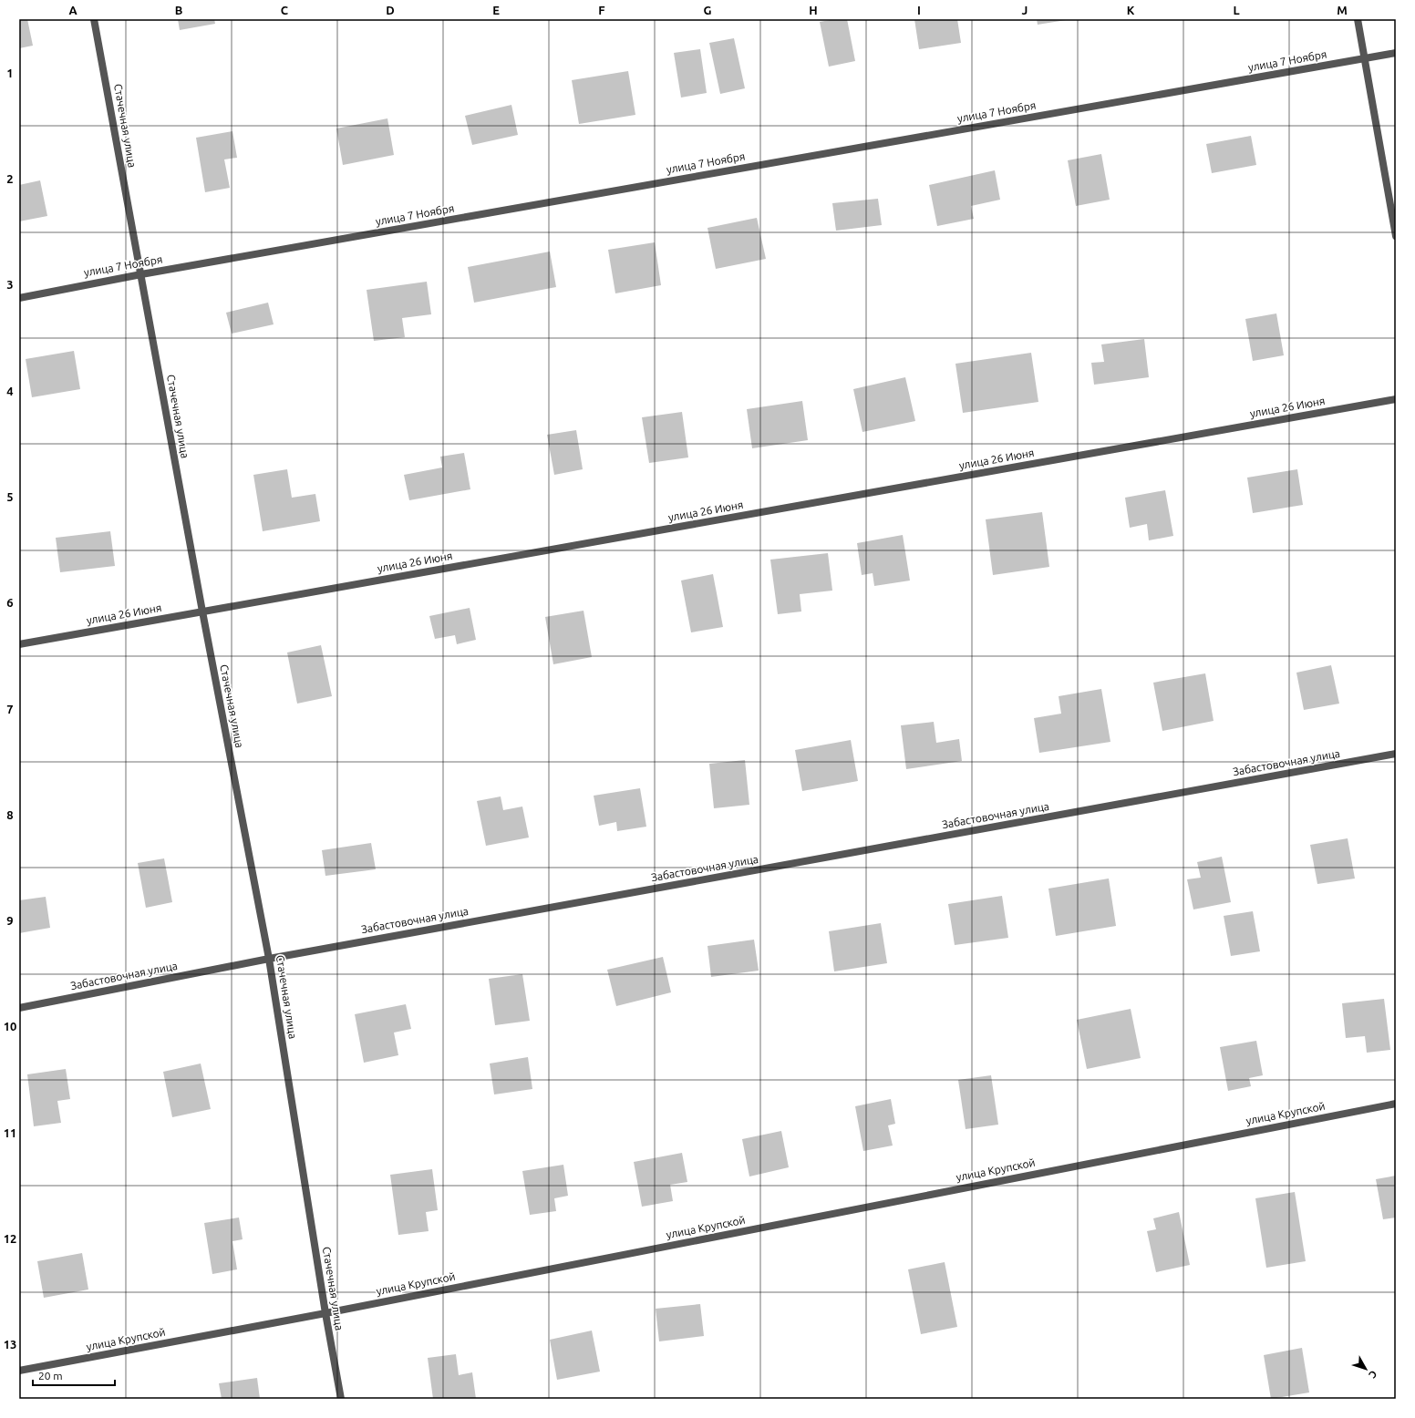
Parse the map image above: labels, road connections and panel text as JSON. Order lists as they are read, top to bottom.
{
  "streets": {
    "street": [
      "улица 7 Ноября",
      "Стачечная улица",
      "улица 26 Июня",
      "Забастовочная улица",
      "улица Крупской"
    ]
  },
  "crossings": [
    ["улица 7 Ноября", "Стачечная улица"],
    ["Стачечная улица", "улица 26 Июня"],
    ["Стачечная улица", "Забастовочная улица"],
    ["Стачечная улица", "улица Крупской"]
  ],
  "scale_bar": "20 m",
  "north": "bottom right",
  "grid": {
    "columns": [
      "A",
      "B",
      "C",
      "D",
      "E",
      "F",
      "G",
      "H",
      "I",
      "J",
      "K",
      "L",
      "M"
    ],
    "rows": [
      "1",
      "2",
      "3",
      "4",
      "5",
      "6",
      "7",
      "8",
      "9",
      "10",
      "11",
      "12",
      "13"
    ]
  }
}
